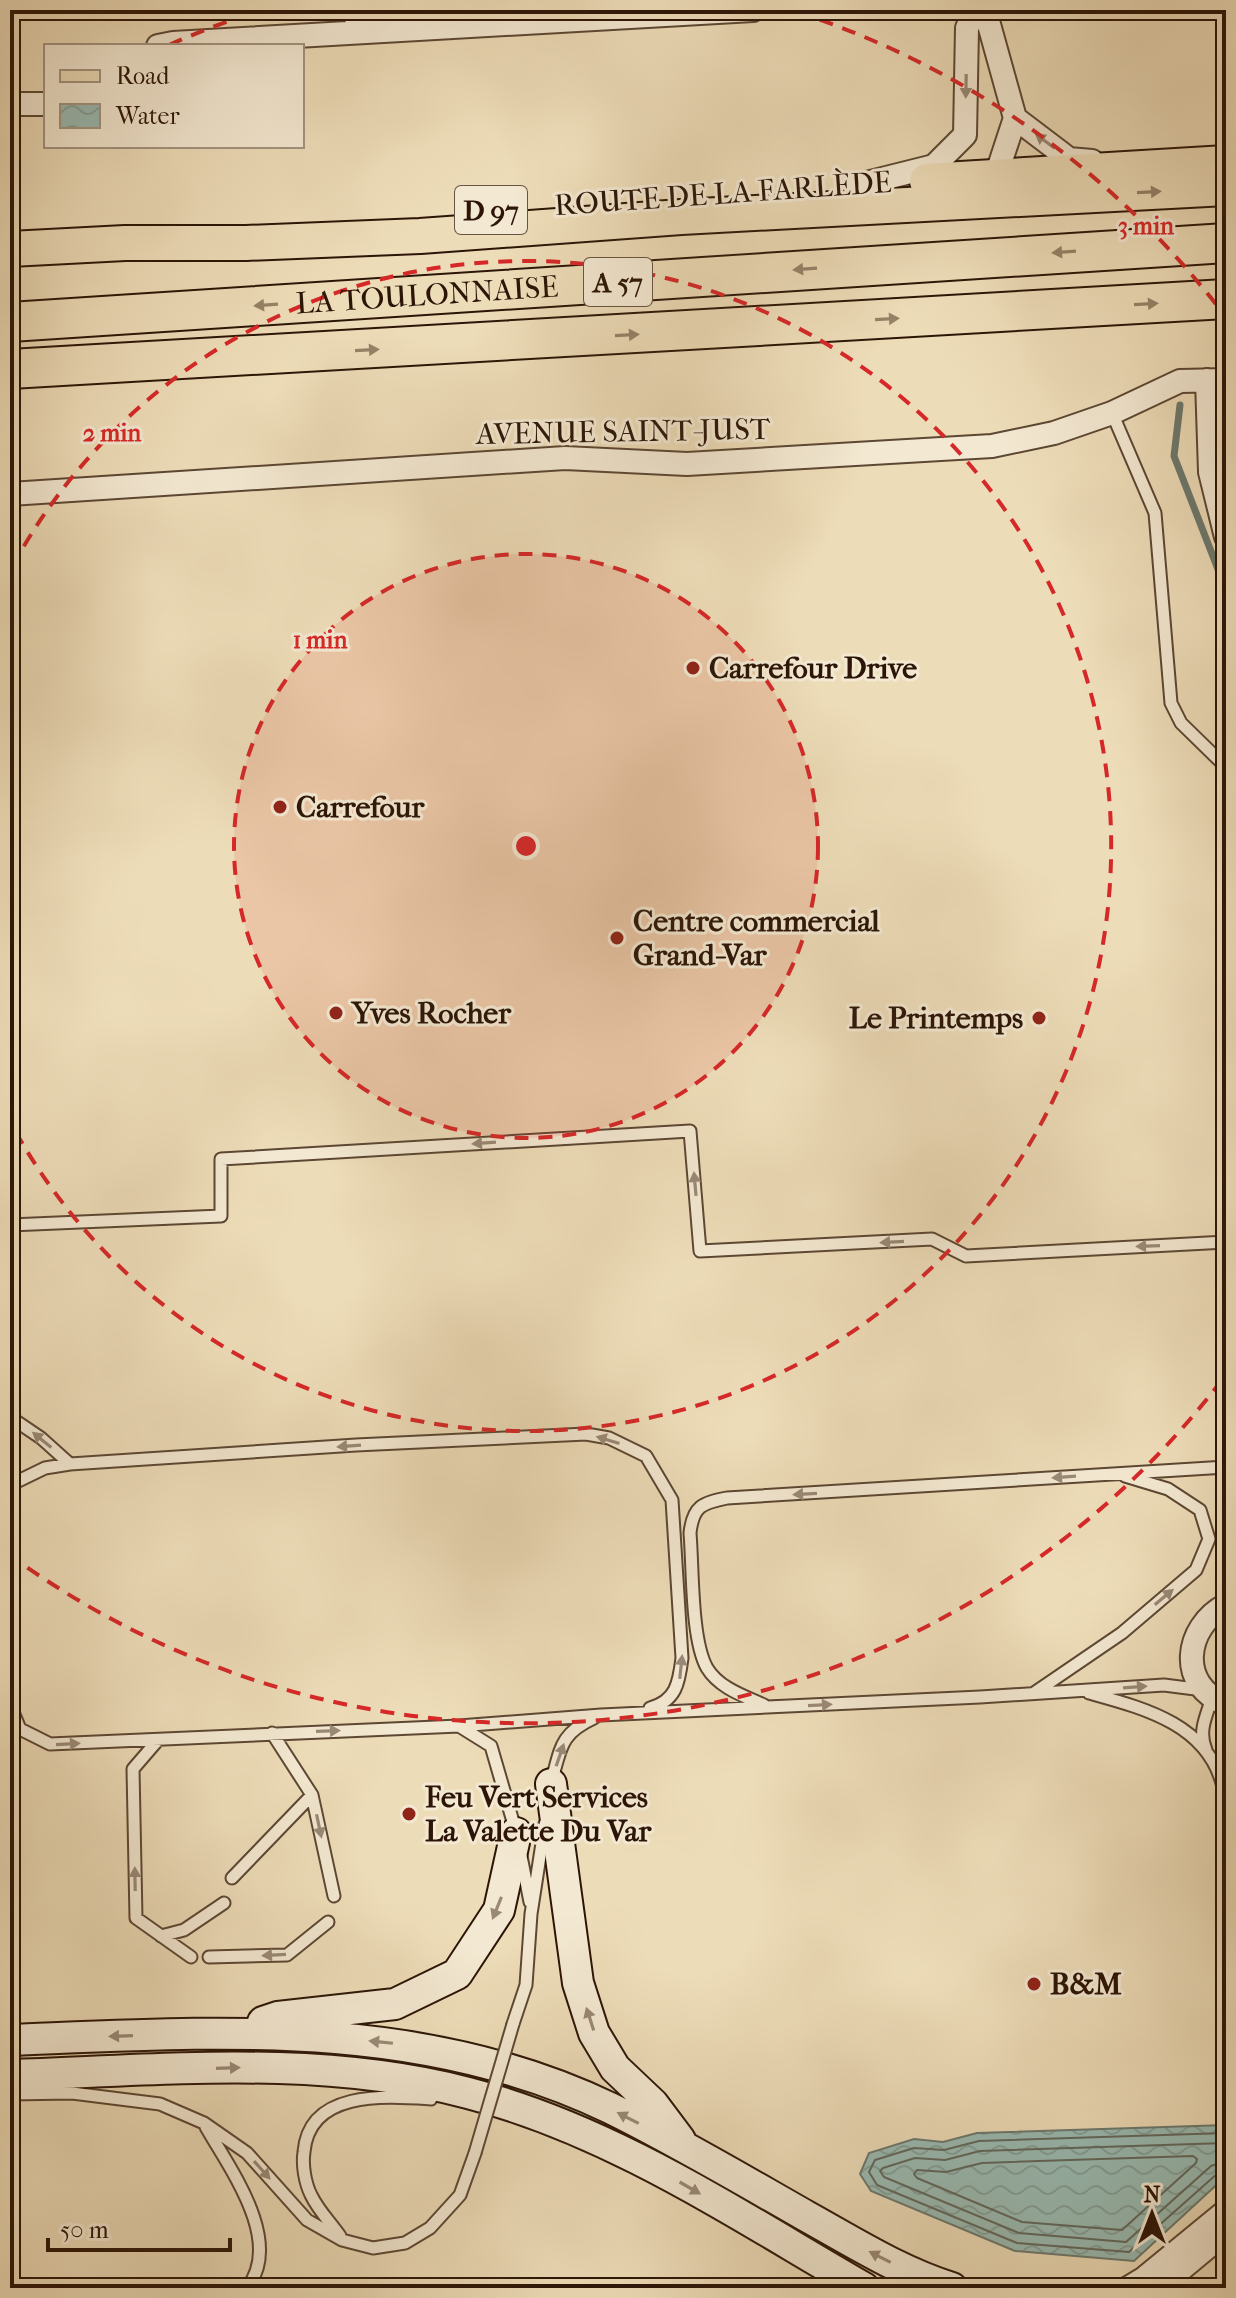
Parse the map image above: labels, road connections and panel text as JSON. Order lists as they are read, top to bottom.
{
  "streets": {
    "highway": ["A 57", "LA TOULONNAISE"],
    "main road": ["ROUTE DE LA FARLÈDE", "D 97"],
    "street": ["AVENUE SAINT-JUST"]
  },
  "places": [
    "Carrefour Drive",
    "Carrefour",
    "Centre commercial Grand-Var",
    "Yves Rocher",
    "Le Printemps",
    "Feu Vert Services La Valette Du Var",
    "B&M"
  ],
  "legend": ["Road", "Water"],
  "scale_bar": "50 m",
  "north": "top",
  "rings": ["3 min", "2 min", "1 min"]
}
